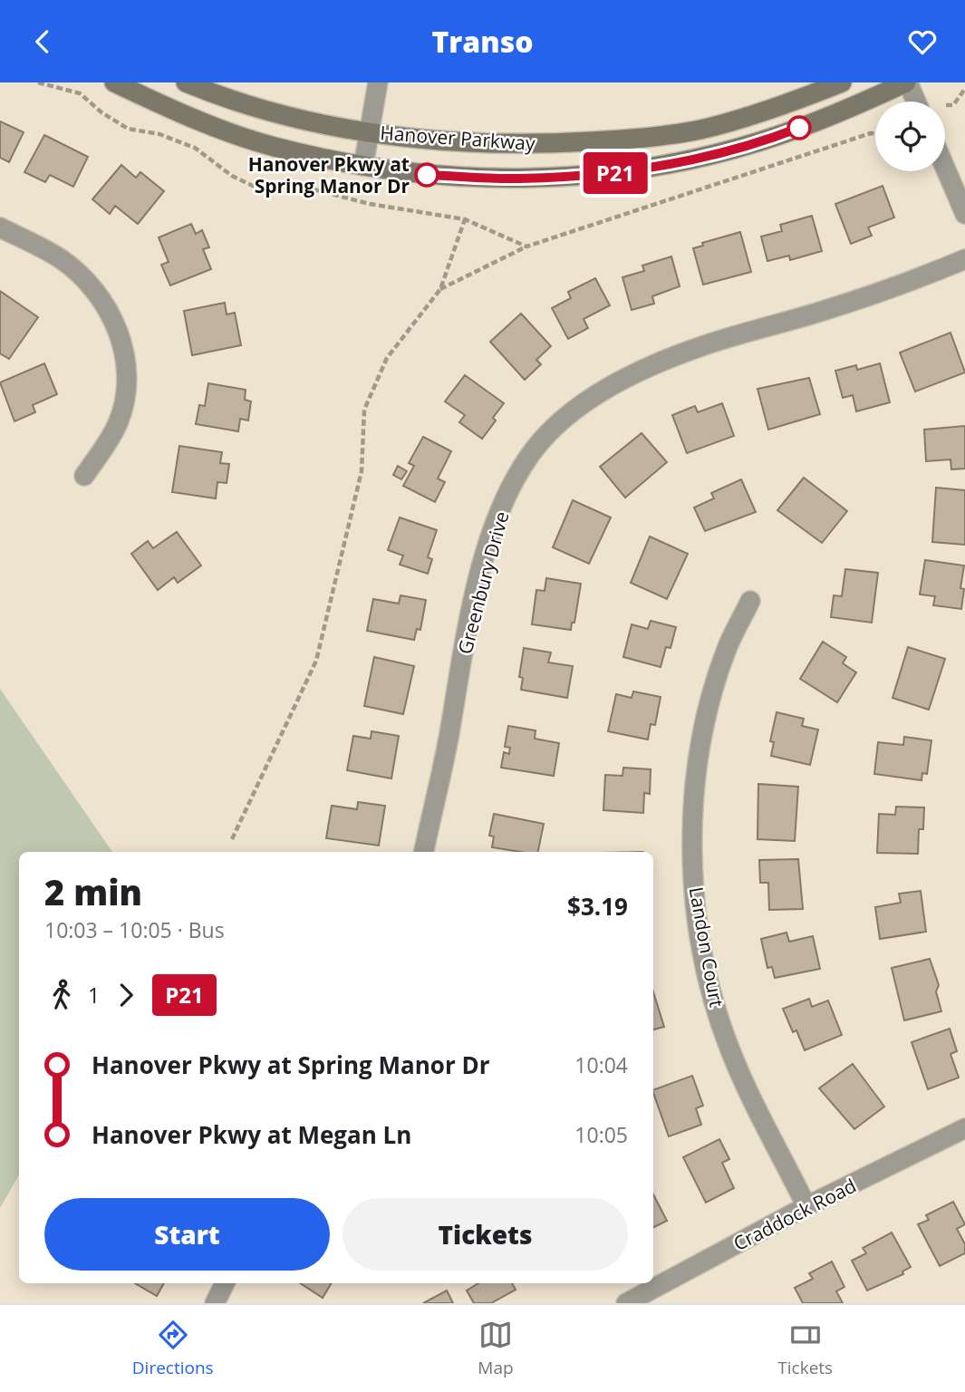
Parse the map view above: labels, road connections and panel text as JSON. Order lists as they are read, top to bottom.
{
  "streets": {
    "street": [
      "Hanover Parkway",
      "Greenbury Drive",
      "Landon Court",
      "Craddock Road"
    ]
  },
  "crossings": [
    ["Landon Court", "Craddock Road"]
  ],
  "places": ["Hanover Pkwy at Spring Manor Dr"],
  "lines": ["bus line P21"],
  "page": {
    "header": "Transo",
    "on_map": "P21",
    "heading": ["2 min", "10:03 – 10:05 · Bus", "$3.19"],
    "legs": ["1", "P21"],
    "list": [
      {
        "name": "Hanover Pkwy at Spring Manor Dr",
        "value": "10:04"
      },
      {
        "name": "Hanover Pkwy at Megan Ln",
        "value": "10:05"
      }
    ],
    "buttons": ["Start", "Tickets"],
    "tabs": ["Directions", "Map", "Tickets"]
  }
}
